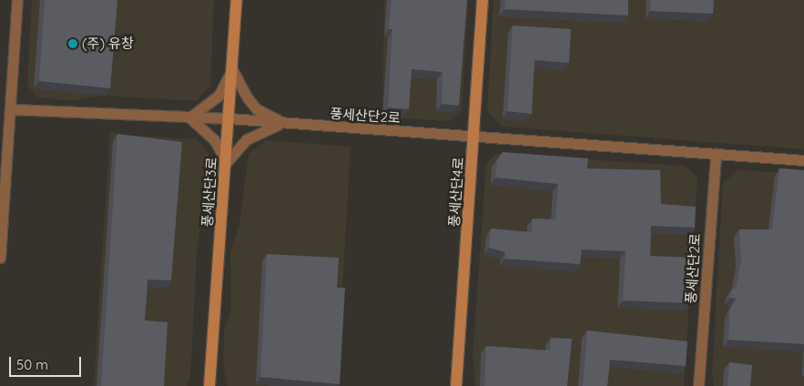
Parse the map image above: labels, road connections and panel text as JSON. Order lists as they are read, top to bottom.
{
  "streets": {
    "street": ["풍세산단2로", "풍세산단3로", "풍세산단4로"]
  },
  "crossings": [
    ["풍세산단2로", "풍세산단3로"],
    ["풍세산단2로", "풍세산단4로"]
  ],
  "places": ["(주) 유창"],
  "scale_bar": "50 m"
}
